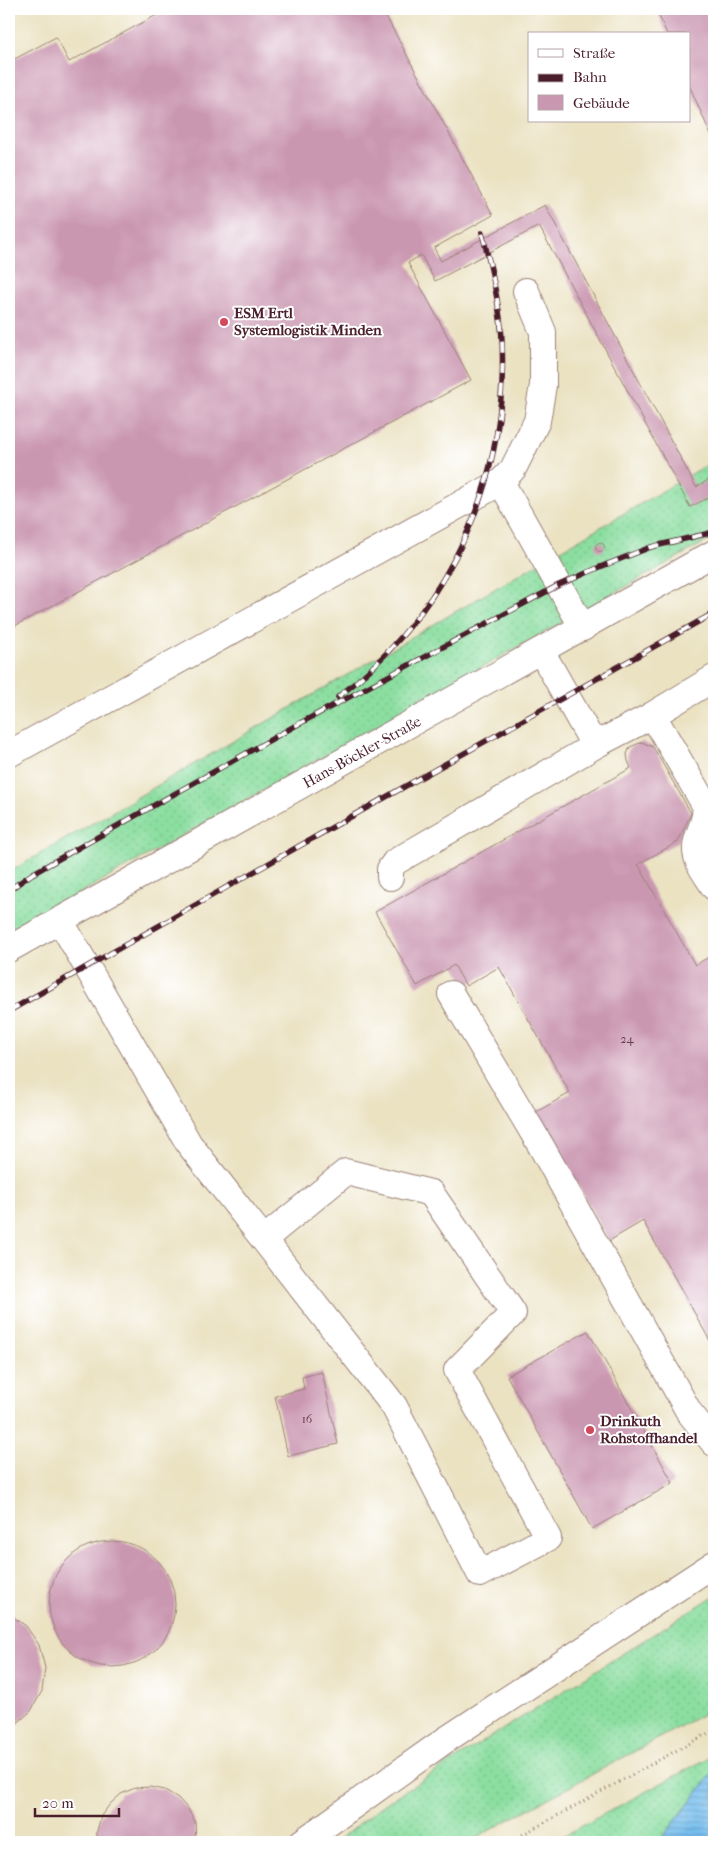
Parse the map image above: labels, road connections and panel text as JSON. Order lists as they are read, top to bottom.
{
  "streets": {
    "street": ["Hans-Böckler-Straße"]
  },
  "places": ["ESM Ertl Systemlogistik Minden", "Drinkuth Rohstoffhandel"],
  "house_numbers": ["24", "16"],
  "legend": ["Straße", "Bahn", "Gebäude"],
  "scale_bar": "20 m"
}
